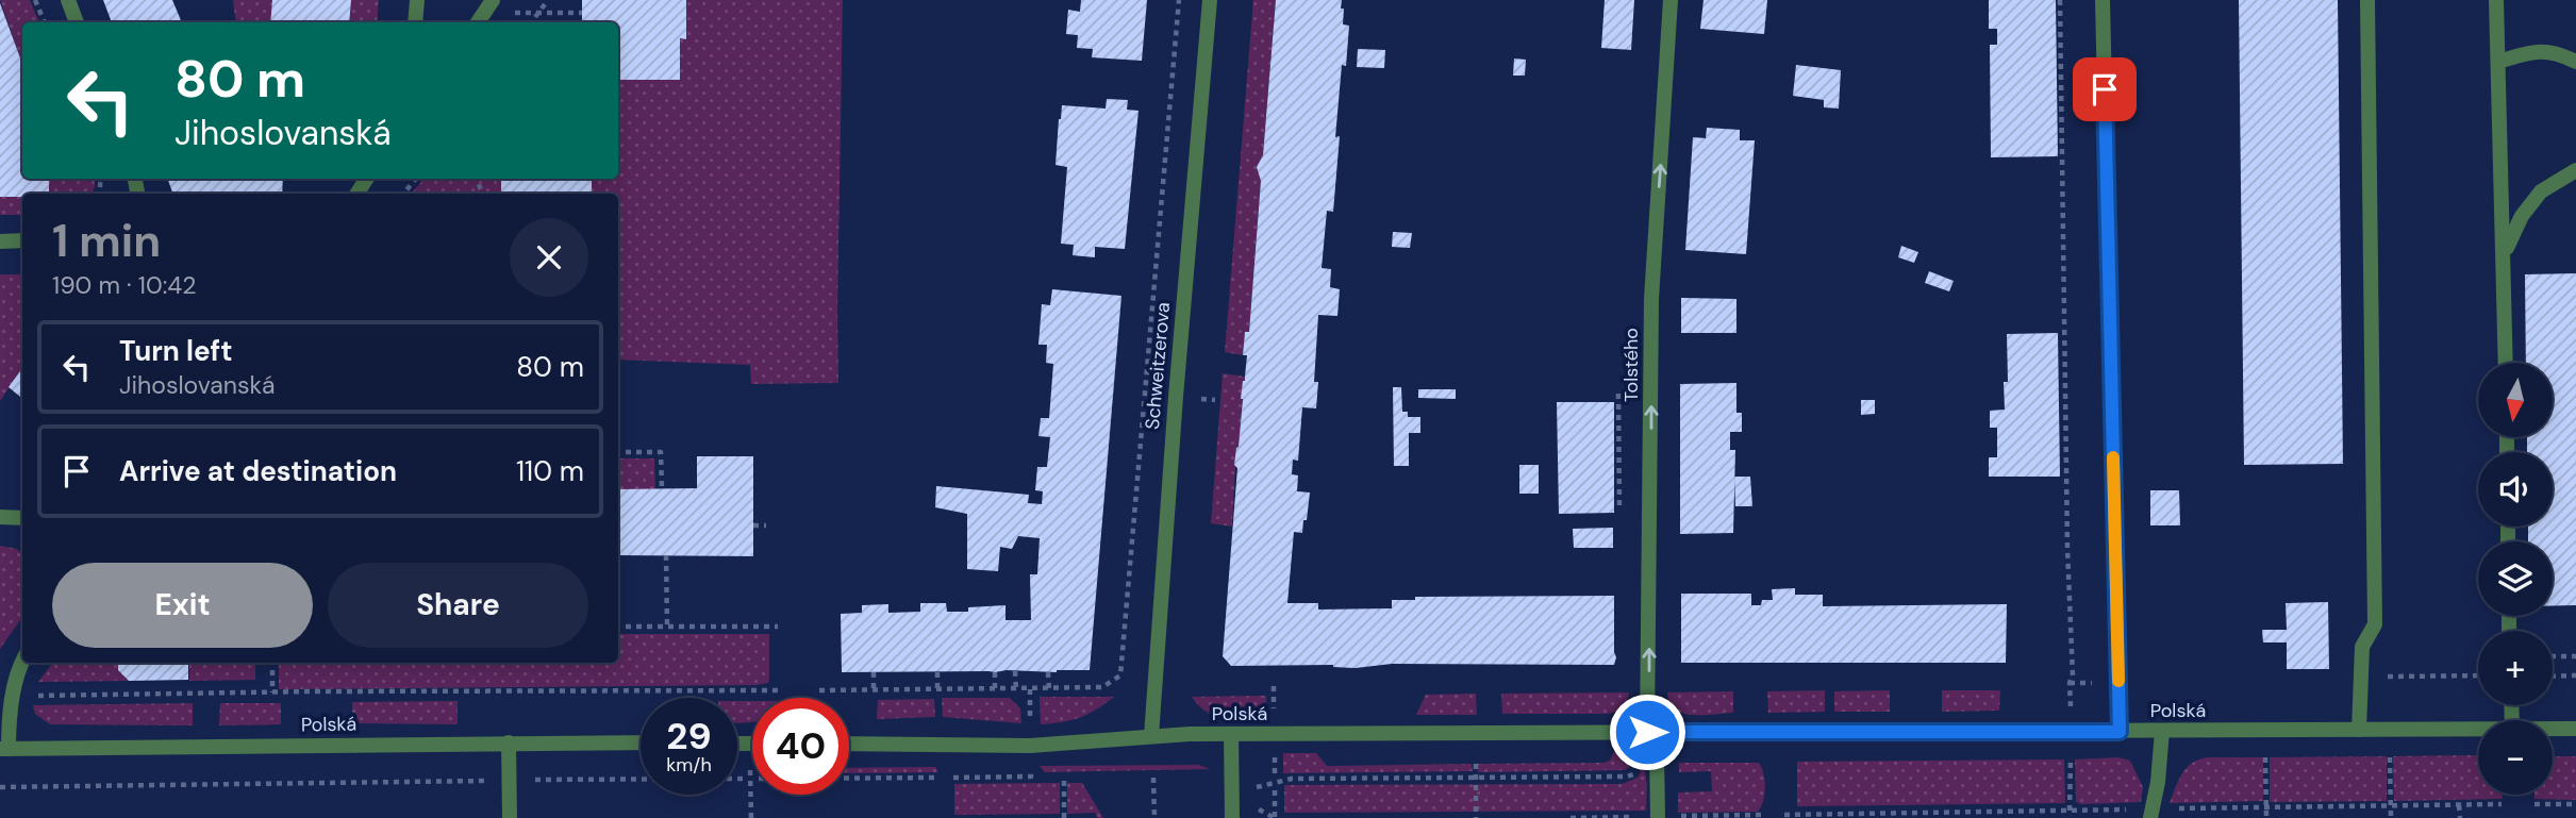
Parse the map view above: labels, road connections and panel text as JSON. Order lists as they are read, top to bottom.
{
  "streets": {
    "street": ["Tolstého", "Schweitzerova", "Polská"]
  },
  "crossings": [
    ["Tolstého", "Polská"],
    ["Schweitzerova", "Polská"]
  ],
  "one_way": ["Tolstého"],
  "north": "bottom",
  "page": {
    "turn": ["80 m", "Jihoslovanská"],
    "heading": ["1 min", "190 m · 10:42"],
    "list": [
      {
        "name": "Turn left",
        "note": "Jihoslovanská",
        "value": "80 m"
      },
      {
        "name": "Arrive at destination",
        "value": "110 m"
      }
    ],
    "map_buttons": ["+", "−"],
    "buttons": ["Exit", "Share"],
    "speed": "29 km/h",
    "limit": "40"
  }
}
